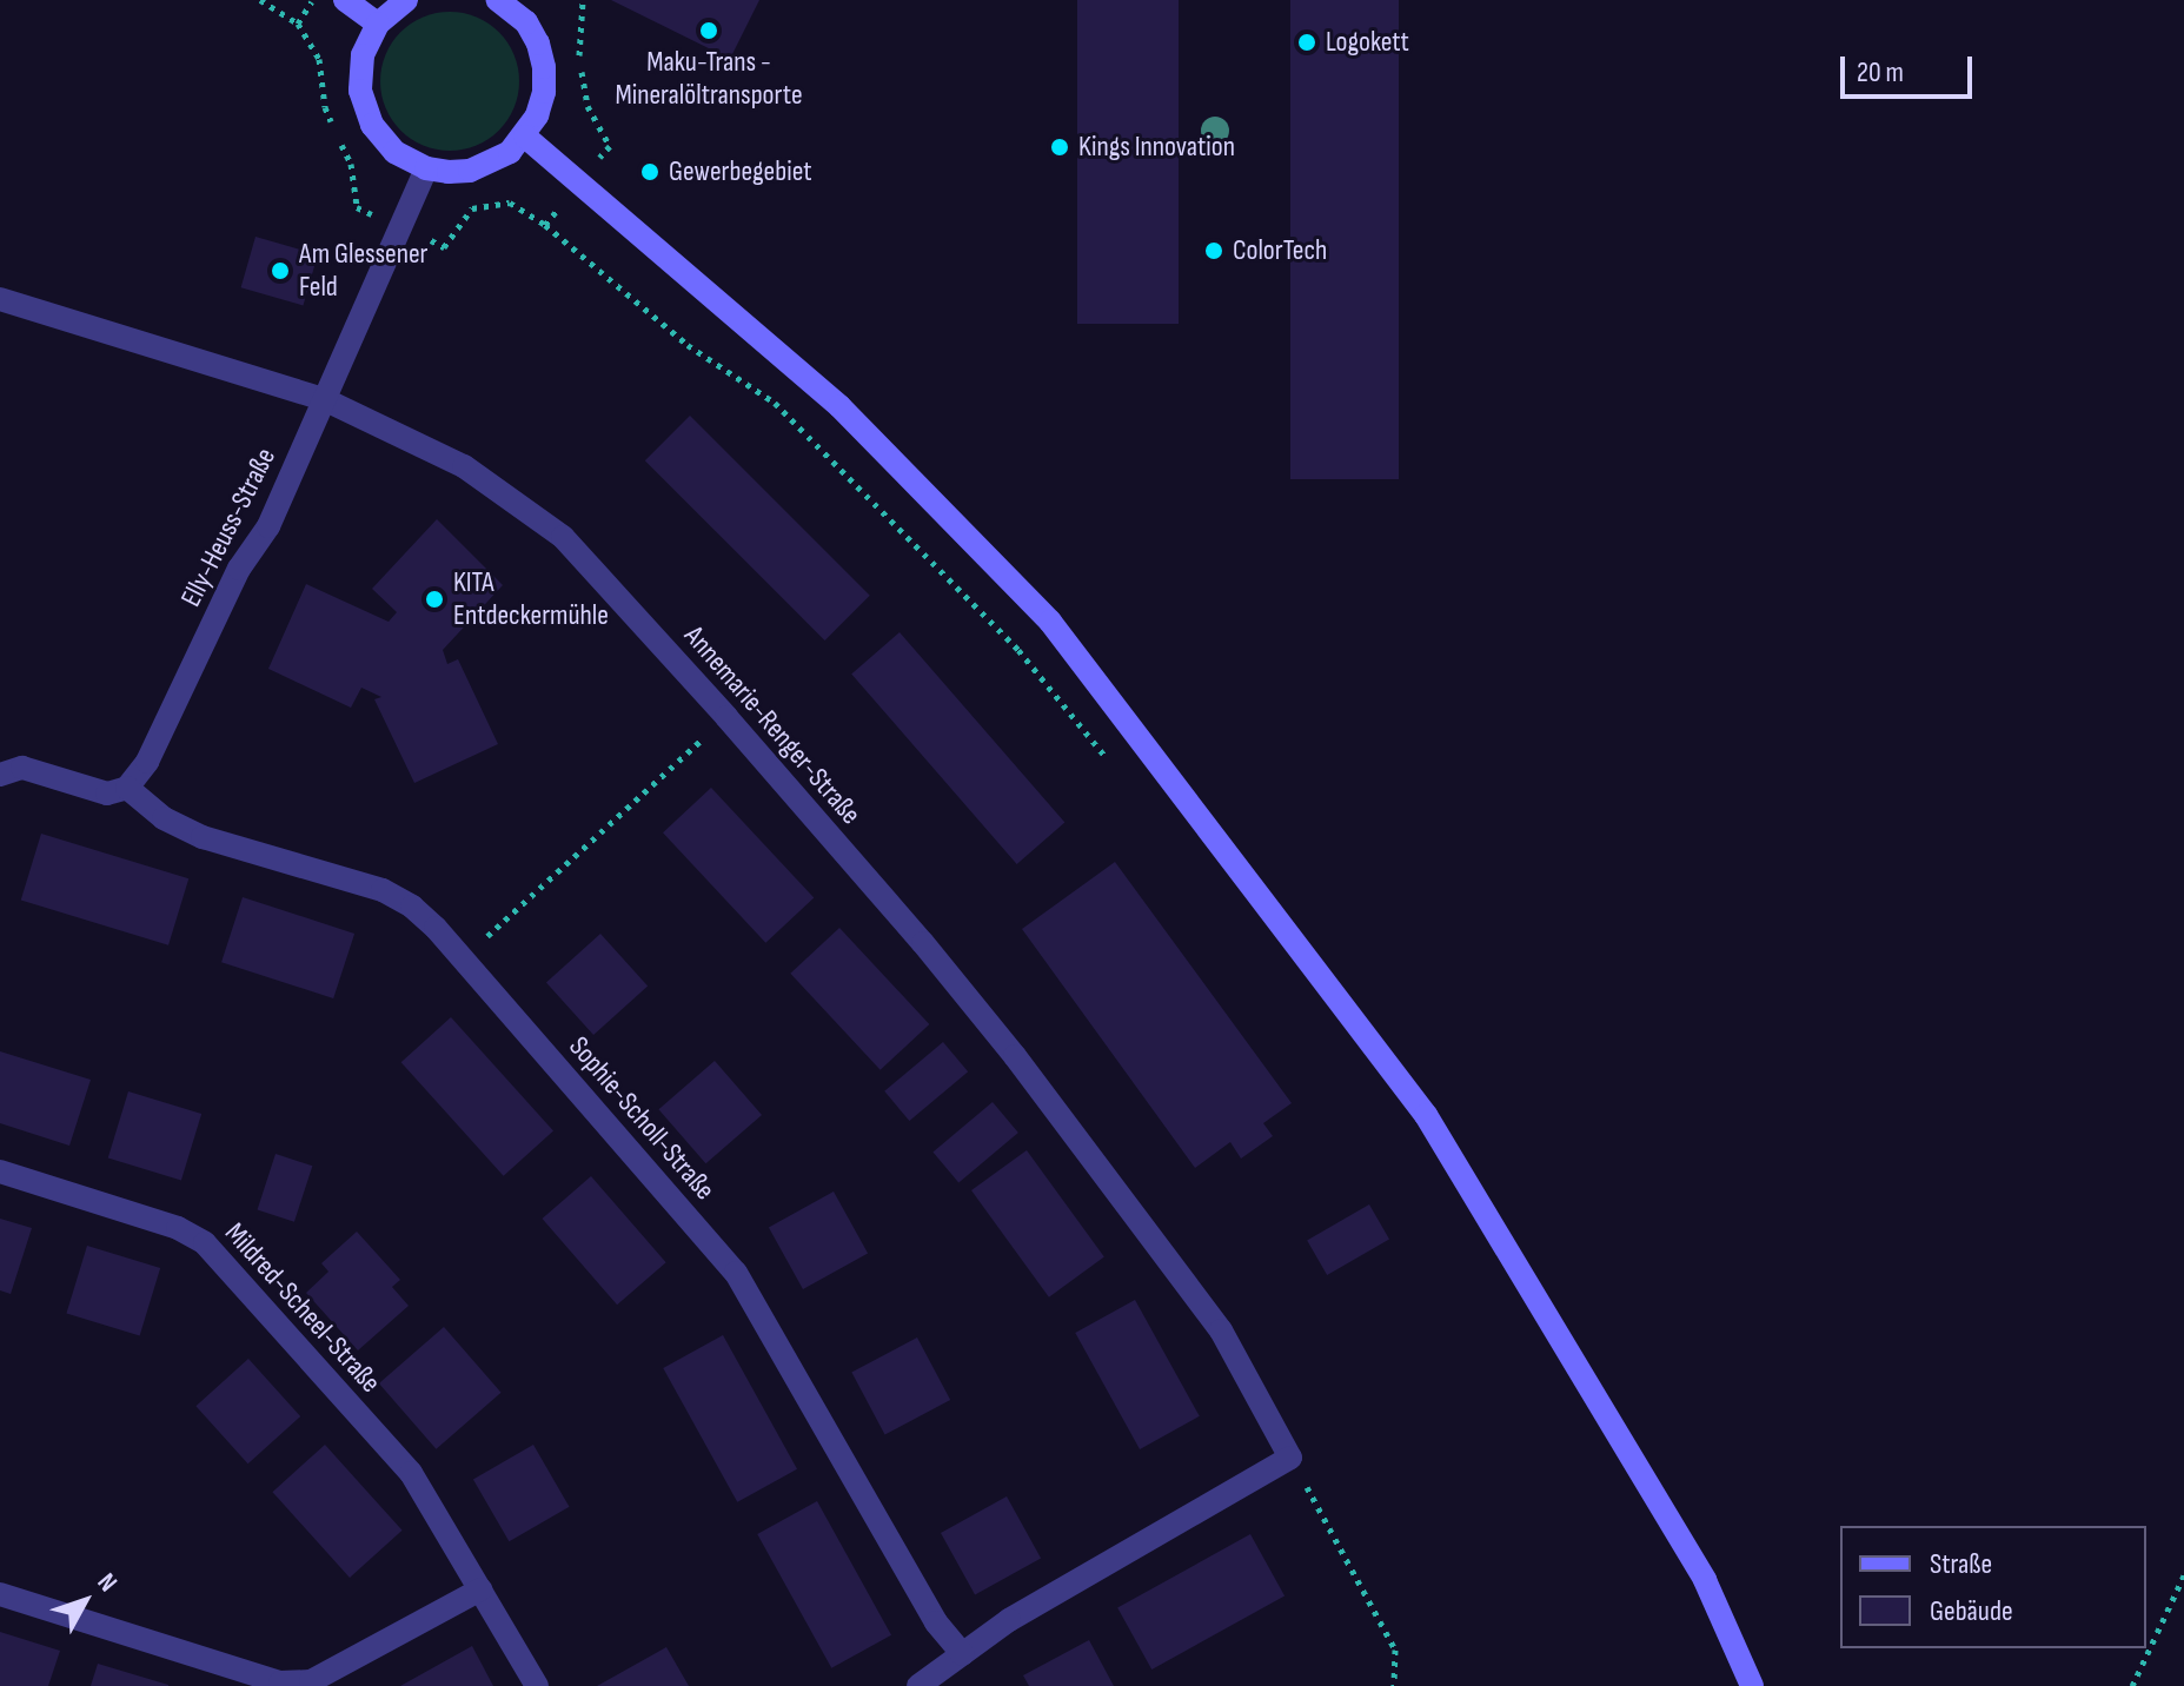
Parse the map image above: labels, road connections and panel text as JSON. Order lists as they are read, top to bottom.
{
  "streets": {
    "street": [
      "Elly-Heuss-Straße",
      "Annemarie-Renger-Straße",
      "Sophie-Scholl-Straße",
      "Mildred-Scheel-Straße"
    ]
  },
  "crossings": [
    ["Elly-Heuss-Straße", "Annemarie-Renger-Straße"],
    ["Elly-Heuss-Straße", "Sophie-Scholl-Straße"]
  ],
  "places": [
    "Maku-Trans - Mineralöltransporte",
    "Logokett",
    "Kings Innovation",
    "Gewerbegebiet",
    "ColorTech",
    "Am Glessener Feld",
    "KITA Entdeckermühle"
  ],
  "legend": ["Straße", "Gebäude"],
  "scale_bar": "20 m",
  "north": "top right"
}
